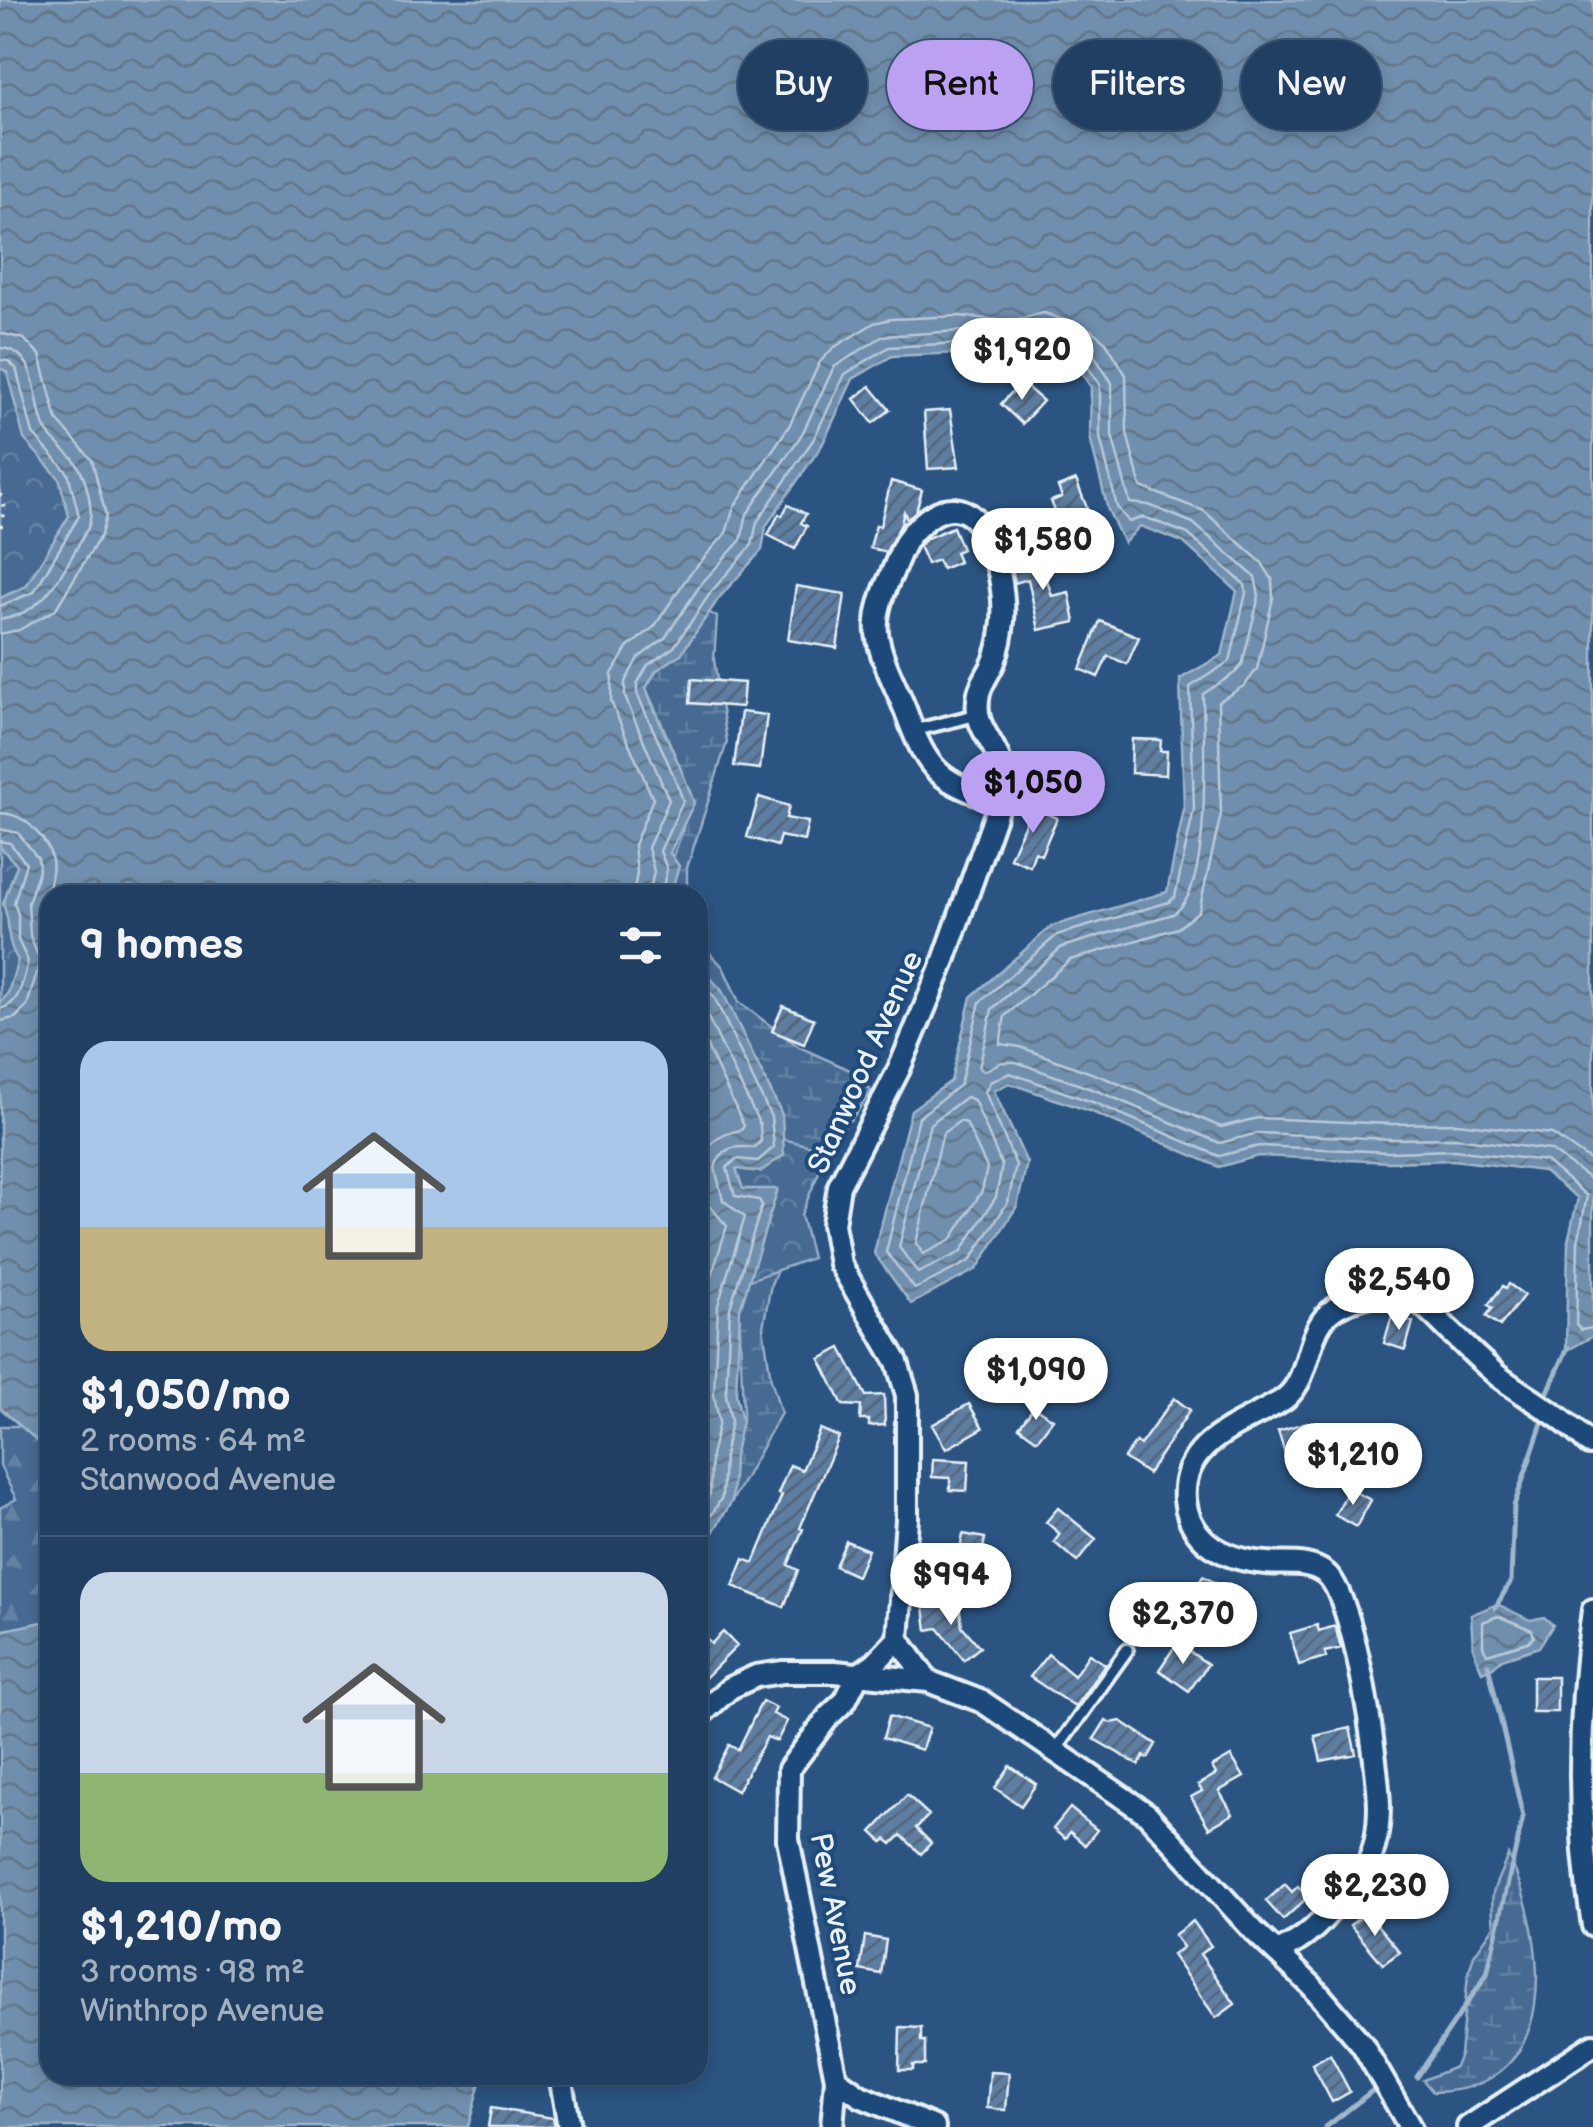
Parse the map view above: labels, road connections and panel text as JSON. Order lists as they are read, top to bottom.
{
  "streets": {
    "street": ["Stanwood Avenue", "Pew Avenue"]
  },
  "page": {
    "chip": [
      "Buy",
      "Rent",
      "Filters",
      "New"
    ],
    "price": [
      "$1,920",
      "$1,580",
      "$1,050",
      "$2,540",
      "$1,090",
      "$1,210",
      "$994",
      "$2,370",
      "$2,230"
    ],
    "heading": "9 homes",
    "list": [
      {
        "name": "$1,050/mo",
        "note": "2 rooms · 64 m² · Stanwood Avenue"
      },
      {
        "name": "$1,210/mo",
        "note": "3 rooms · 98 m² · Winthrop Avenue"
      }
    ]
  }
}
